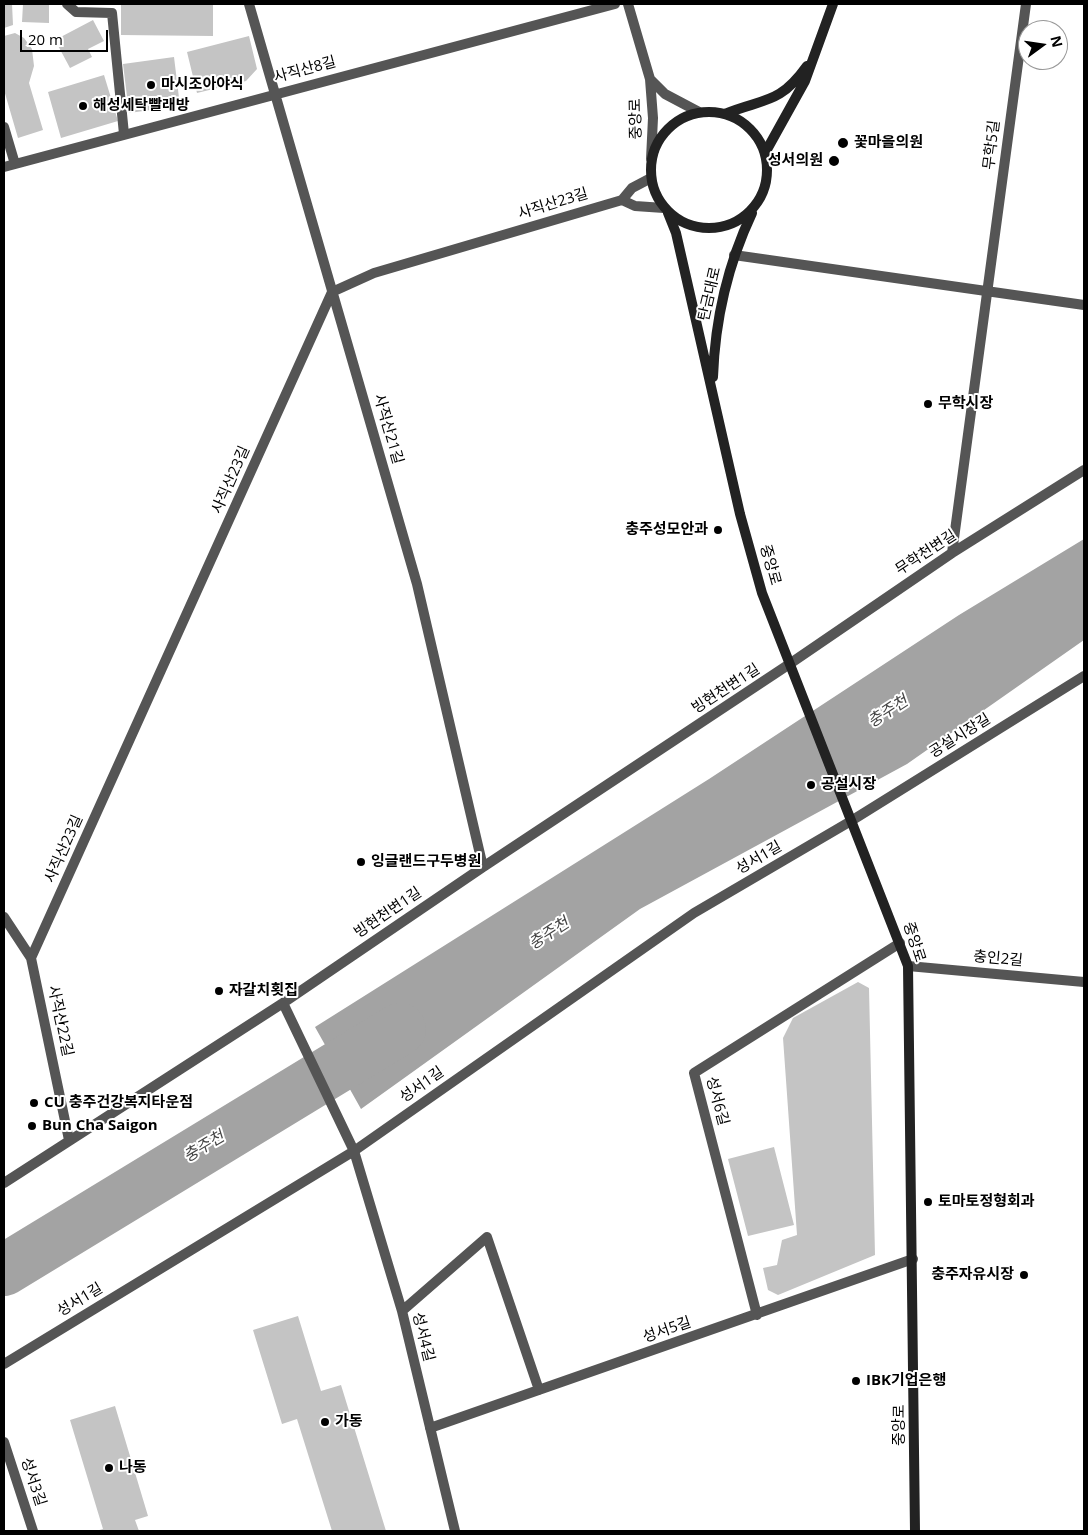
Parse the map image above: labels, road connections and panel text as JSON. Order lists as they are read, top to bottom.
{
  "streets": {
    "main road": ["중앙로", "탄금대로"],
    "street": [
      "사직산8길",
      "무학5길",
      "사직산23길",
      "사직산21길",
      "무학천변길",
      "빙현천변1길",
      "공설시장길",
      "성서1길",
      "충인2길",
      "사직산22길",
      "성서6길",
      "성서5길",
      "성서4길",
      "성서3길"
    ]
  },
  "crossings": [
    ["사직산8길", "사직산21길"],
    ["중앙로", "탄금대로"],
    ["중앙로", "무학천변길"],
    ["중앙로", "빙현천변1길"],
    ["중앙로", "공설시장길"],
    ["중앙로", "성서1길"],
    ["중앙로", "충인2길"],
    ["중앙로", "성서6길"],
    ["중앙로", "성서5길"],
    ["무학5길", "무학천변길"],
    ["사직산23길", "사직산21길"],
    ["사직산23길", "사직산22길"],
    ["사직산21길", "빙현천변1길"],
    ["무학천변길", "빙현천변1길"],
    ["빙현천변1길", "사직산22길"],
    ["빙현천변1길", "성서4길"],
    ["공설시장길", "성서1길"],
    ["성서1길", "성서4길"],
    ["성서6길", "성서5길"],
    ["성서5길", "성서4길"]
  ],
  "water": ["충주천"],
  "places": [
    "마시조아야식",
    "해성세탁빨래방",
    "꽃마을의원",
    "성서의원",
    "무학시장",
    "충주성모안과",
    "공설시장",
    "잉글랜드구두병원",
    "자갈치횟집",
    "CU 충주건강복지타운점",
    "Bun Cha Saigon",
    "토마토정형회과",
    "충주자유시장",
    "IBK기업은행",
    "가동",
    "나동"
  ],
  "scale_bar": "20 m",
  "north": "right"
}
